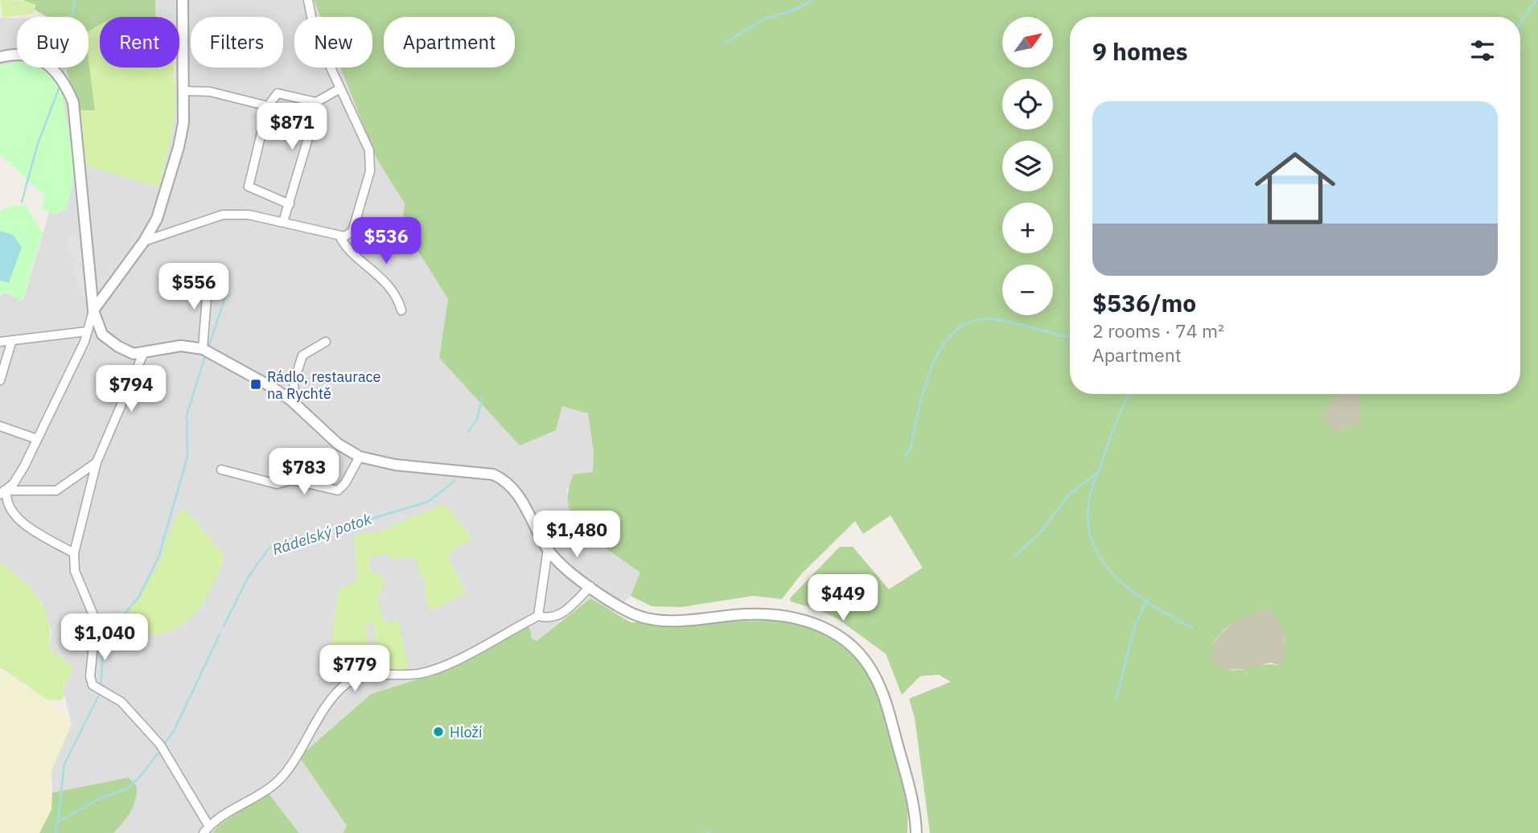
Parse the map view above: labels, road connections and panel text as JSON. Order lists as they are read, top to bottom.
{
  "water": ["Rádelský potok"],
  "places": {
    "transit": ["Rádlo, restaurace na Rychtě"],
    "other": ["Hloží"]
  },
  "north": "top right",
  "page": {
    "map_buttons": ["+", "−"],
    "chip": [
      "Buy",
      "Rent",
      "Filters",
      "New",
      "Apartment"
    ],
    "heading": "9 homes",
    "list": [
      {
        "name": "$536/mo",
        "note": "2 rooms · 74 m² · Apartment"
      }
    ],
    "price": [
      "$871",
      "$536",
      "$556",
      "$794",
      "$783",
      "$1,480",
      "$449",
      "$1,040",
      "$779"
    ]
  }
}
